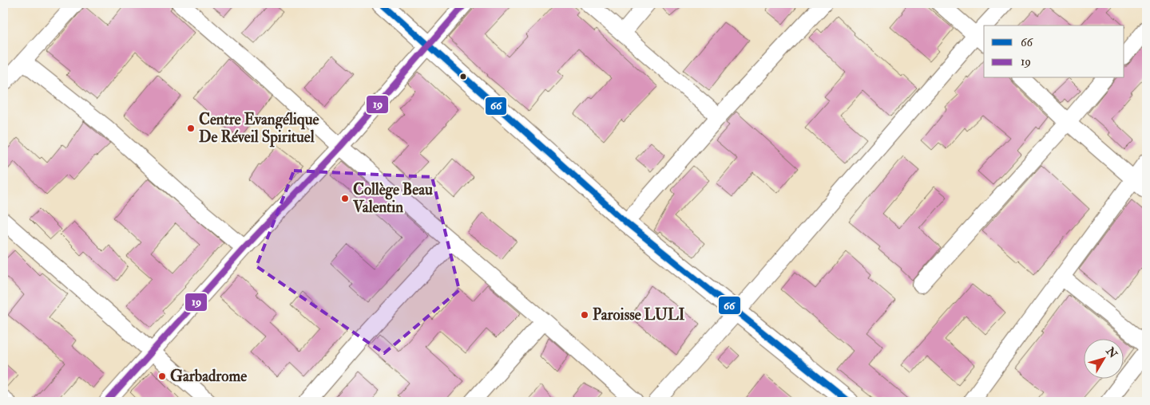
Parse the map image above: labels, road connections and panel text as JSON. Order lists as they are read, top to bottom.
{
  "places": [
    "Centre Evangélique De Réveil Spirituel",
    "Collège Beau Valentin",
    "Paroisse LULI",
    "Garbadrome"
  ],
  "lines": ["transit line 66", "transit line 19"],
  "legend": ["66", "19"],
  "north": "top right"
}
